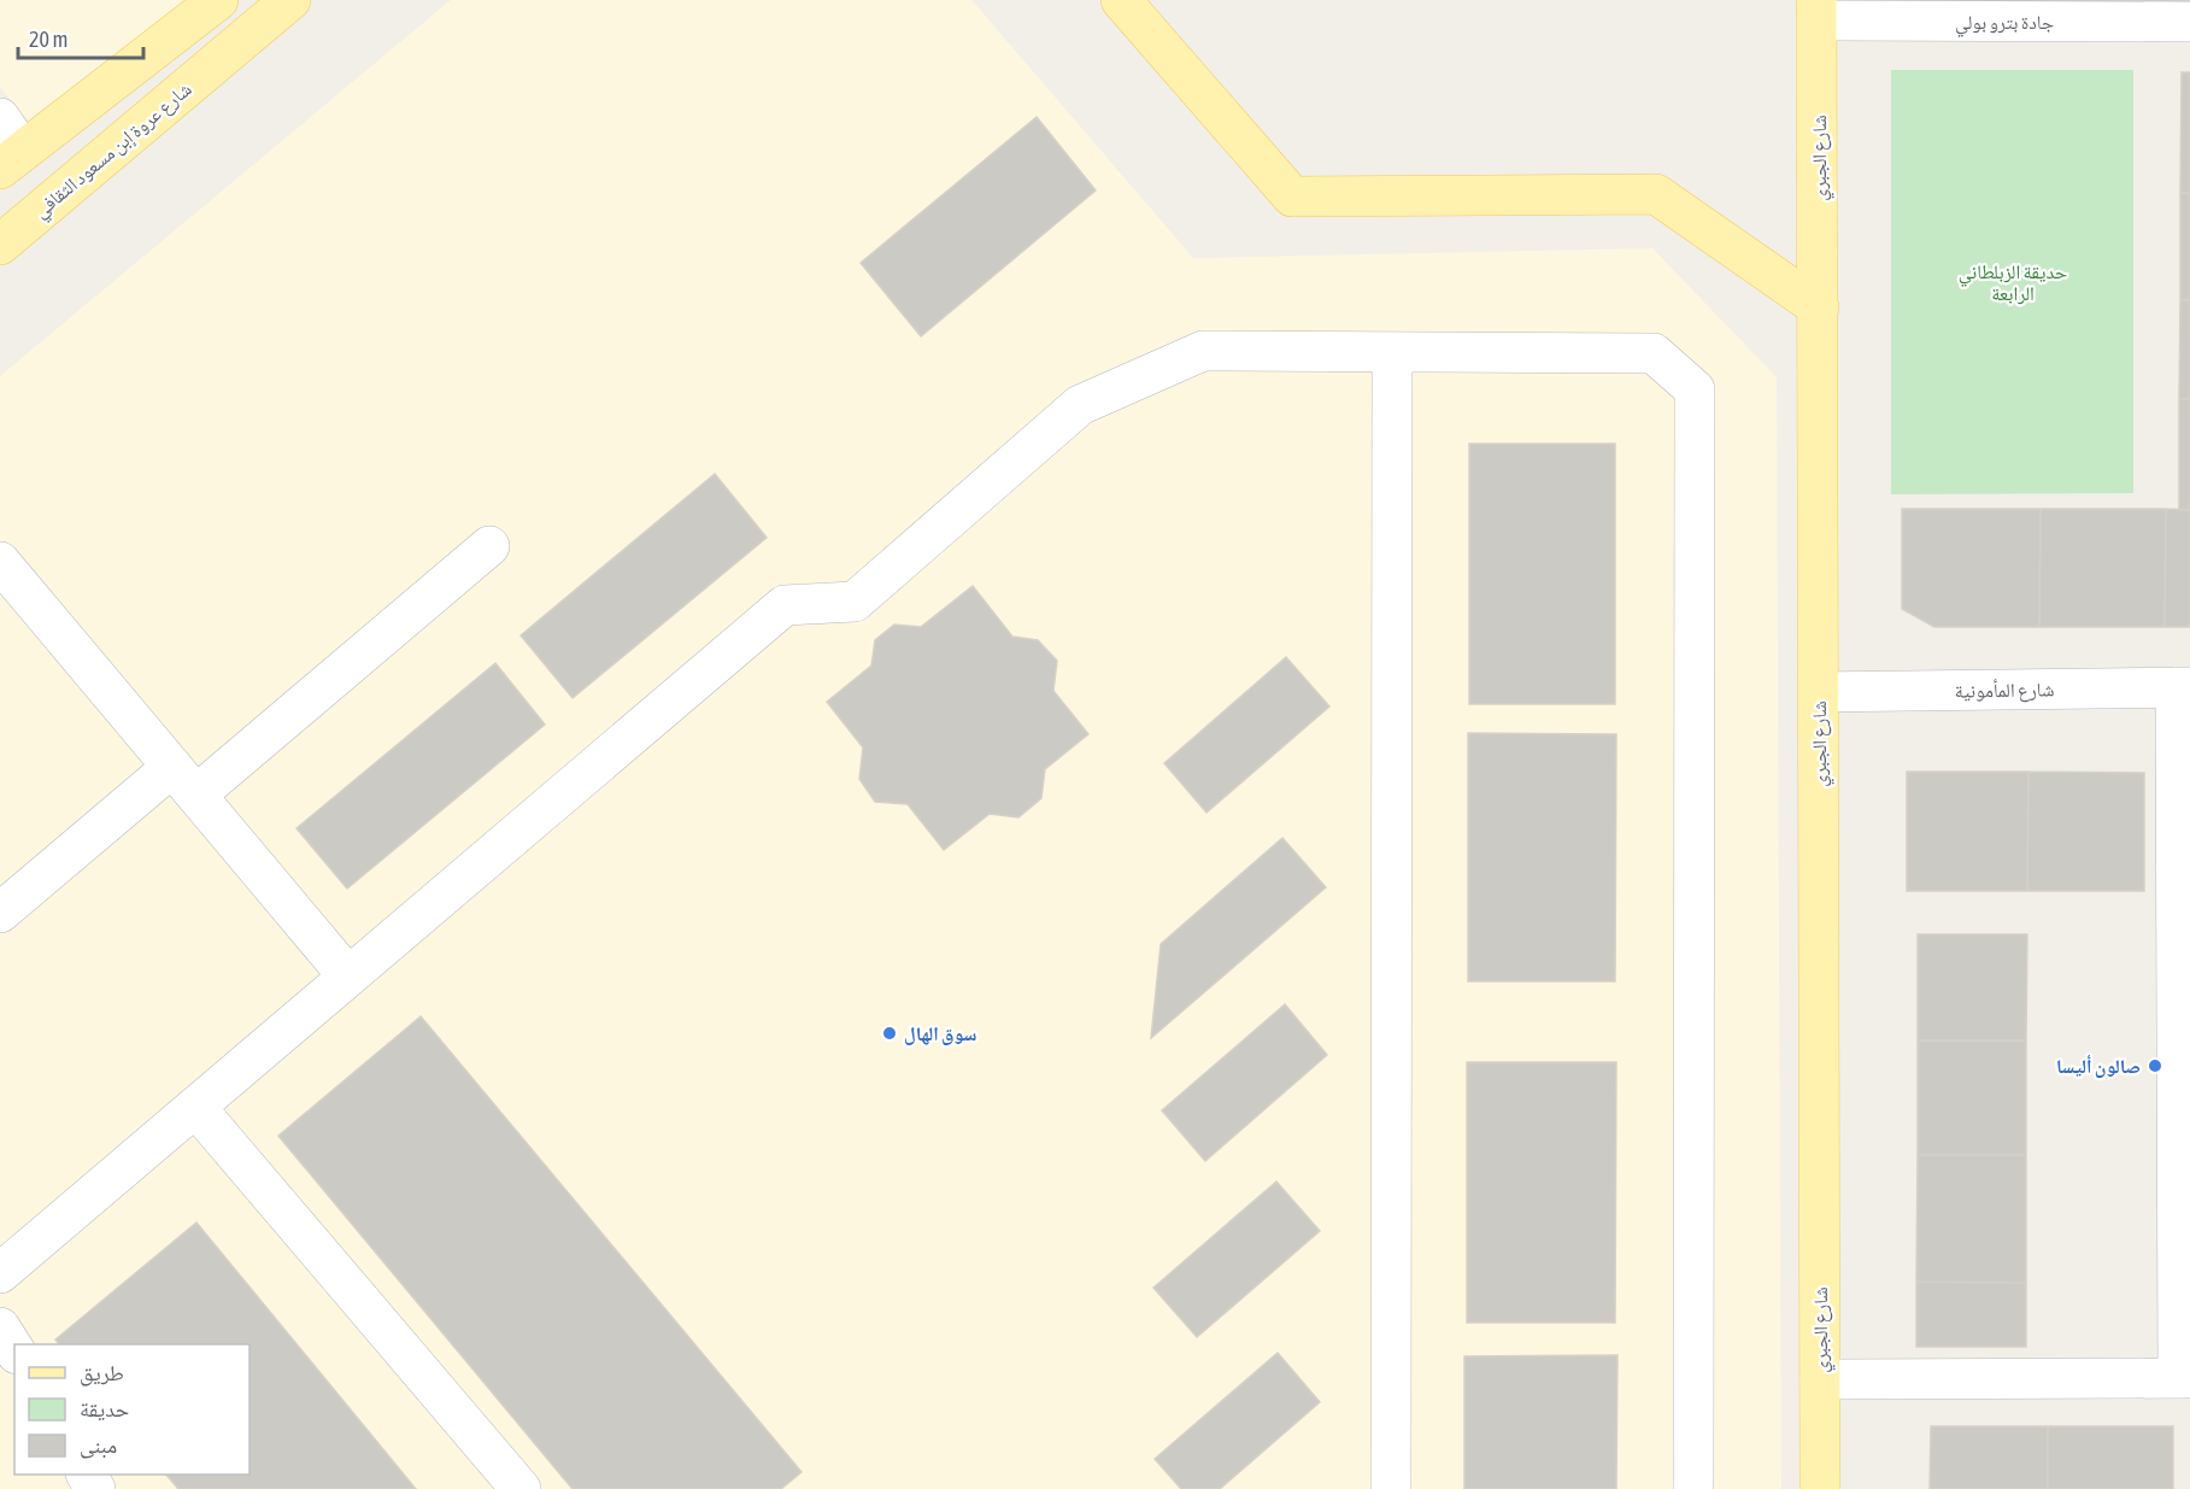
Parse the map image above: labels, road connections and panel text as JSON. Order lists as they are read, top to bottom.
{
  "streets": {
    "main road": ["شارع عروة إبن مسعود الثقافي", "شارع الجبري"],
    "street": ["جادة بترو بولي", "شارع المأمونية"]
  },
  "crossings": [
    ["جادة بترو بولي", "شارع الجبري"],
    ["شارع الجبري", "شارع المأمونية"]
  ],
  "parks": ["حديقة الزبلطاني الرابعة"],
  "places": ["سوق الهال", "صالون أليسا"],
  "legend": ["طريق", "حديقة", "مبنى"],
  "scale_bar": "20 m"
}
